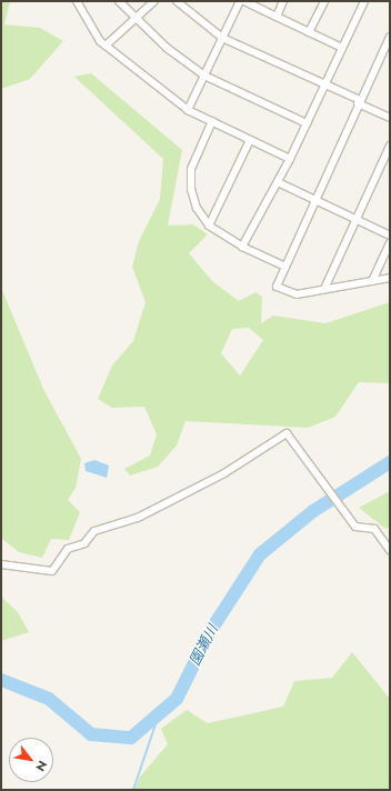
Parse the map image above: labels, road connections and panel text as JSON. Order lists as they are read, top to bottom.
{
  "water": ["園瀬川"],
  "north": "bottom right"
}
